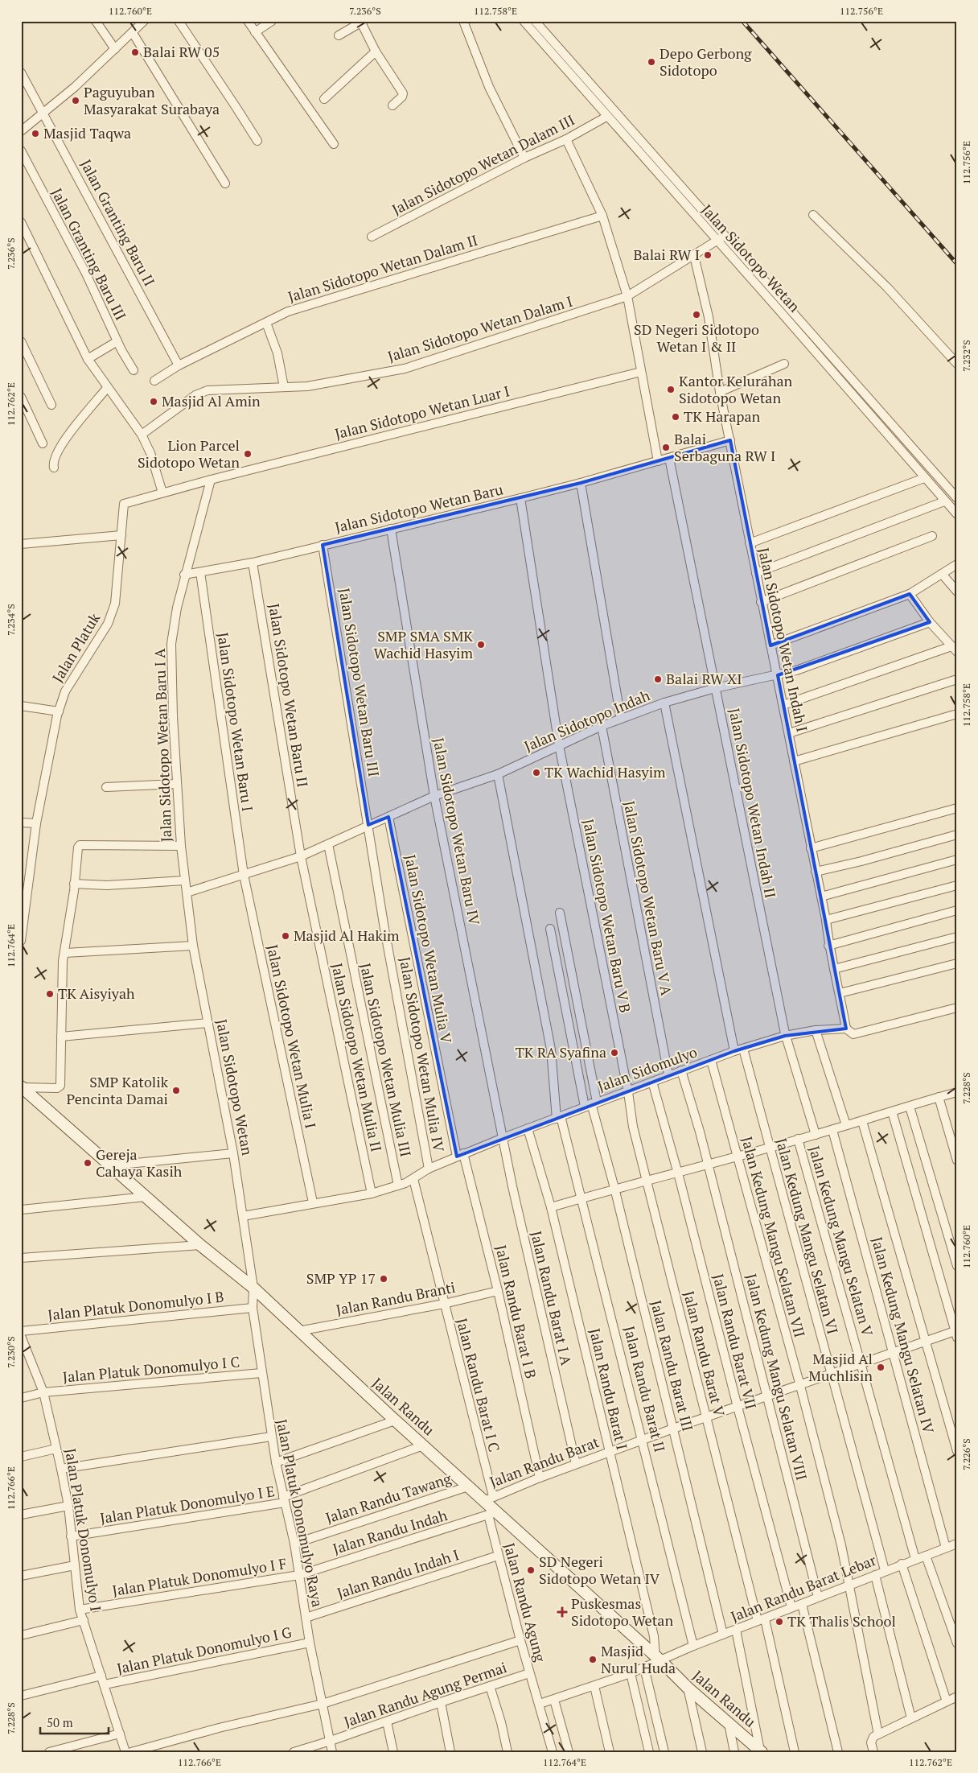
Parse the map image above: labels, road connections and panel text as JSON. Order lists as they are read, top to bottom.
{
  "streets": {
    "street": [
      "Jalan Sidotopo Wetan Dalam III",
      "Jalan Granting Baru II",
      "Jalan Granting Baru III",
      "Jalan Sidotopo Wetan",
      "Jalan Sidotopo Wetan Dalam II",
      "Jalan Sidotopo Wetan Dalam I",
      "Jalan Sidotopo Wetan Luar I",
      "Jalan Sidotopo Wetan Baru",
      "Jalan Sidotopo Wetan Indah I",
      "Jalan Platuk",
      "Jalan Sidotopo Wetan Baru III",
      "Jalan Sidotopo Wetan Baru II",
      "Jalan Sidotopo Indah",
      "Jalan Sidotopo Wetan Baru I",
      "Jalan Sidotopo Wetan Baru I A",
      "Jalan Sidotopo Wetan Indah II",
      "Jalan Sidotopo Wetan Baru IV",
      "Jalan Sidotopo Wetan Baru V A",
      "Jalan Sidotopo Wetan Baru V B",
      "Jalan Sidotopo Wetan Mulia V",
      "Jalan Sidotopo Wetan Mulia I",
      "Jalan Sidotopo Wetan Mulia IV",
      "Jalan Sidotopo Wetan Mulia II",
      "Jalan Sidotopo Wetan Mulia III",
      "Jalan Sidomulyo",
      "Jalan Kedung Mangu Selatan VI",
      "Jalan Kedung Mangu Selatan VII",
      "Jalan Kedung Mangu Selatan V",
      "Jalan Randu Barat I A",
      "Jalan Randu Branti",
      "Jalan Platuk Donomulyo I B",
      "Jalan Randu Barat I B",
      "Jalan Kedung Mangu Selatan IV",
      "Jalan Randu Barat VII",
      "Jalan Randu Barat V",
      "Jalan Randu Barat III",
      "Jalan Platuk Donomulyo I C",
      "Jalan Kedung Mangu Selatan VIII",
      "Jalan Randu Barat I C",
      "Jalan Randu Barat I",
      "Jalan Randu Barat II",
      "Jalan Randu",
      "Jalan Randu Barat",
      "Jalan Randu Tawang",
      "Jalan Platuk Donomulyo I E",
      "Jalan Platuk Donomulyo Raya",
      "Jalan Platuk Donomulyo I",
      "Jalan Randu Indah",
      "Jalan Randu Indah I",
      "Jalan Platuk Donomulyo I F",
      "Jalan Randu Barat Lebar",
      "Jalan Randu Agung",
      "Jalan Platuk Donomulyo I G",
      "Jalan Randu Agung Permai"
    ]
  },
  "crossings": [
    ["Jalan Sidotopo Wetan Dalam III", "Jalan Sidotopo Wetan"],
    ["Jalan Granting Baru II", "Jalan Sidotopo Wetan Dalam II"],
    ["Jalan Sidotopo Wetan", "Jalan Sidotopo Wetan Dalam I"],
    ["Jalan Sidotopo Wetan", "Jalan Sidotopo Indah"],
    ["Jalan Sidotopo Wetan", "Jalan Sidotopo Wetan Baru I A"],
    ["Jalan Sidotopo Wetan", "Jalan Randu"],
    ["Jalan Sidotopo Wetan", "Jalan Platuk Donomulyo Raya"],
    ["Jalan Sidotopo Wetan Dalam I", "Jalan Sidotopo Wetan Indah I"],
    ["Jalan Sidotopo Wetan Luar I", "Jalan Platuk"],
    ["Jalan Sidotopo Wetan Luar I", "Jalan Sidotopo Wetan Baru I A"],
    ["Jalan Sidotopo Wetan Baru", "Jalan Sidotopo Wetan Indah I"],
    ["Jalan Sidotopo Wetan Baru", "Jalan Sidotopo Wetan Baru III"],
    ["Jalan Sidotopo Wetan Baru", "Jalan Sidotopo Wetan Baru II"],
    ["Jalan Sidotopo Wetan Baru", "Jalan Sidotopo Wetan Baru I"],
    ["Jalan Sidotopo Wetan Baru", "Jalan Sidotopo Wetan Baru I A"],
    ["Jalan Sidotopo Wetan Baru", "Jalan Sidotopo Wetan Indah II"],
    ["Jalan Sidotopo Wetan Baru", "Jalan Sidotopo Wetan Baru IV"],
    ["Jalan Sidotopo Wetan Baru", "Jalan Sidotopo Wetan Baru V B"],
    ["Jalan Sidotopo Wetan Indah I", "Jalan Sidotopo Indah"],
    ["Jalan Sidotopo Wetan Indah I", "Jalan Sidomulyo"],
    ["Jalan Platuk", "Jalan Sidotopo Wetan Baru I A"],
    ["Jalan Sidotopo Wetan Baru III", "Jalan Sidotopo Indah"],
    ["Jalan Sidotopo Wetan Baru III", "Jalan Sidotopo Wetan Mulia IV"],
    ["Jalan Sidotopo Wetan Baru II", "Jalan Sidotopo Indah"],
    ["Jalan Sidotopo Wetan Baru II", "Jalan Sidotopo Wetan Mulia II"],
    ["Jalan Sidotopo Indah", "Jalan Sidotopo Wetan Baru I"],
    ["Jalan Sidotopo Indah", "Jalan Sidotopo Wetan Baru I A"],
    ["Jalan Sidotopo Indah", "Jalan Sidotopo Wetan Indah II"],
    ["Jalan Sidotopo Indah", "Jalan Sidotopo Wetan Baru IV"],
    ["Jalan Sidotopo Indah", "Jalan Sidotopo Wetan Baru V A"],
    ["Jalan Sidotopo Indah", "Jalan Sidotopo Wetan Baru V B"],
    ["Jalan Sidotopo Indah", "Jalan Sidotopo Wetan Mulia V"],
    ["Jalan Sidotopo Indah", "Jalan Sidotopo Wetan Mulia I"],
    ["Jalan Sidotopo Indah", "Jalan Sidotopo Wetan Mulia IV"],
    ["Jalan Sidotopo Indah", "Jalan Sidotopo Wetan Mulia II"],
    ["Jalan Sidotopo Indah", "Jalan Sidotopo Wetan Mulia III"],
    ["Jalan Sidotopo Indah", "Jalan Randu Barat II"],
    ["Jalan Sidotopo Wetan Baru I", "Jalan Sidotopo Wetan Mulia I"],
    ["Jalan Sidotopo Wetan Indah II", "Jalan Sidomulyo"],
    ["Jalan Sidotopo Wetan Baru IV", "Jalan Sidomulyo"],
    ["Jalan Sidotopo Wetan Baru IV", "Jalan Randu Barat I A"],
    ["Jalan Sidotopo Wetan Baru V A", "Jalan Sidomulyo"],
    ["Jalan Sidotopo Wetan Baru V B", "Jalan Sidomulyo"],
    ["Jalan Sidotopo Wetan Baru V B", "Jalan Randu Barat V"],
    ["Jalan Sidotopo Wetan Mulia V", "Jalan Sidomulyo"],
    ["Jalan Sidotopo Wetan Mulia V", "Jalan Randu Barat I B"],
    ["Jalan Sidomulyo", "Jalan Kedung Mangu Selatan VI"],
    ["Jalan Sidomulyo", "Jalan Kedung Mangu Selatan VII"],
    ["Jalan Sidomulyo", "Jalan Randu Barat I A"],
    ["Jalan Sidomulyo", "Jalan Randu Barat I B"],
    ["Jalan Sidomulyo", "Jalan Randu Barat VII"],
    ["Jalan Sidomulyo", "Jalan Randu Barat V"],
    ["Jalan Sidomulyo", "Jalan Randu Barat III"],
    ["Jalan Sidomulyo", "Jalan Kedung Mangu Selatan VIII"],
    ["Jalan Sidomulyo", "Jalan Randu Barat I"],
    ["Jalan Sidomulyo", "Jalan Randu Barat II"],
    ["Jalan Kedung Mangu Selatan VI", "Jalan Randu Barat"],
    ["Jalan Kedung Mangu Selatan VI", "Jalan Randu Barat Lebar"],
    ["Jalan Kedung Mangu Selatan VII", "Jalan Randu Barat"],
    ["Jalan Kedung Mangu Selatan VII", "Jalan Randu Barat Lebar"],
    ["Jalan Kedung Mangu Selatan V", "Jalan Randu Barat"],
    ["Jalan Kedung Mangu Selatan V", "Jalan Randu Barat Lebar"],
    ["Jalan Randu Barat I A", "Jalan Randu Barat"],
    ["Jalan Randu Branti", "Jalan Randu Barat I B"],
    ["Jalan Randu Branti", "Jalan Randu Barat I C"],
    ["Jalan Randu Branti", "Jalan Randu"],
    ["Jalan Platuk Donomulyo I B", "Jalan Platuk Donomulyo Raya"],
    ["Jalan Randu Barat I B", "Jalan Randu Barat"],
    ["Jalan Kedung Mangu Selatan IV", "Jalan Randu Barat"],
    ["Jalan Kedung Mangu Selatan IV", "Jalan Randu Barat Lebar"],
    ["Jalan Randu Barat VII", "Jalan Randu Barat"],
    ["Jalan Randu Barat VII", "Jalan Randu Barat Lebar"],
    ["Jalan Randu Barat V", "Jalan Randu Barat"],
    ["Jalan Randu Barat V", "Jalan Randu Barat Lebar"],
    ["Jalan Randu Barat III", "Jalan Randu Barat"],
    ["Jalan Randu Barat III", "Jalan Randu Barat Lebar"],
    ["Jalan Platuk Donomulyo I C", "Jalan Platuk Donomulyo Raya"],
    ["Jalan Platuk Donomulyo I C", "Jalan Platuk Donomulyo I"],
    ["Jalan Kedung Mangu Selatan VIII", "Jalan Randu Barat"],
    ["Jalan Kedung Mangu Selatan VIII", "Jalan Randu Barat Lebar"],
    ["Jalan Randu Barat I C", "Jalan Randu"],
    ["Jalan Randu Barat I C", "Jalan Randu Barat"],
    ["Jalan Randu Barat I", "Jalan Randu"],
    ["Jalan Randu Barat I", "Jalan Randu Barat"],
    ["Jalan Randu Barat I", "Jalan Randu Barat Lebar"],
    ["Jalan Randu Barat II", "Jalan Randu Barat"],
    ["Jalan Randu Barat II", "Jalan Randu Barat Lebar"],
    ["Jalan Randu", "Jalan Randu Barat"],
    ["Jalan Randu", "Jalan Randu Tawang"],
    ["Jalan Randu", "Jalan Platuk Donomulyo I E"],
    ["Jalan Randu", "Jalan Platuk Donomulyo Raya"],
    ["Jalan Randu", "Jalan Randu Indah"],
    ["Jalan Randu", "Jalan Randu Barat Lebar"],
    ["Jalan Randu", "Jalan Randu Agung"],
    ["Jalan Randu Tawang", "Jalan Platuk Donomulyo Raya"],
    ["Jalan Platuk Donomulyo I E", "Jalan Platuk Donomulyo Raya"],
    ["Jalan Platuk Donomulyo I E", "Jalan Platuk Donomulyo I"],
    ["Jalan Platuk Donomulyo Raya", "Jalan Randu Indah"],
    ["Jalan Platuk Donomulyo Raya", "Jalan Randu Indah I"],
    ["Jalan Platuk Donomulyo Raya", "Jalan Platuk Donomulyo I F"],
    ["Jalan Platuk Donomulyo Raya", "Jalan Platuk Donomulyo I G"],
    ["Jalan Platuk Donomulyo Raya", "Jalan Randu Agung Permai"],
    ["Jalan Platuk Donomulyo I", "Jalan Platuk Donomulyo I F"],
    ["Jalan Platuk Donomulyo I", "Jalan Platuk Donomulyo I G"],
    ["Jalan Randu Indah", "Jalan Platuk Donomulyo I F"],
    ["Jalan Randu Indah", "Jalan Randu Agung"],
    ["Jalan Randu Indah I", "Jalan Randu Agung"],
    ["Jalan Randu Barat Lebar", "Jalan Randu Agung"],
    ["Jalan Randu Agung", "Jalan Randu Agung Permai"]
  ],
  "places": {
    "other": [
      "Balai RW 05",
      "Depo Gerbong Sidotopo",
      "Paguyuban Masyarakat Surabaya",
      "Masjid Taqwa",
      "Balai RW I",
      "SD Negeri Sidotopo Wetan I & II",
      "Kantor Kelurahan Sidotopo Wetan",
      "Masjid Al Amin",
      "TK Harapan",
      "Balai Serbaguna RW I",
      "Lion Parcel Sidotopo Wetan",
      "SMP SMA SMK Wachid Hasyim",
      "Balai RW XI",
      "TK Wachid Hasyim",
      "Masjid Al Hakim",
      "TK Aisyiyah",
      "TK RA Syafina",
      "SMP Katolik Pencinta Damai",
      "Gereja Cahaya Kasih",
      "SMP YP 17",
      "Masjid Al Muchlisin",
      "SD Negeri Sidotopo Wetan IV",
      "TK Thalis School",
      "Masjid Nurul Huda"
    ],
    "health": ["Puskesmas Sidotopo Wetan"]
  },
  "scale_bar": "50 m",
  "coordinates": [
    "112.760°E",
    "7.236°S",
    "112.758°E",
    "112.756°E",
    "7.232°S",
    "112.762°E",
    "7.234°S",
    "112.764°E",
    "7.228°S",
    "7.230°S",
    "7.226°S",
    "112.766°E"
  ]
}
